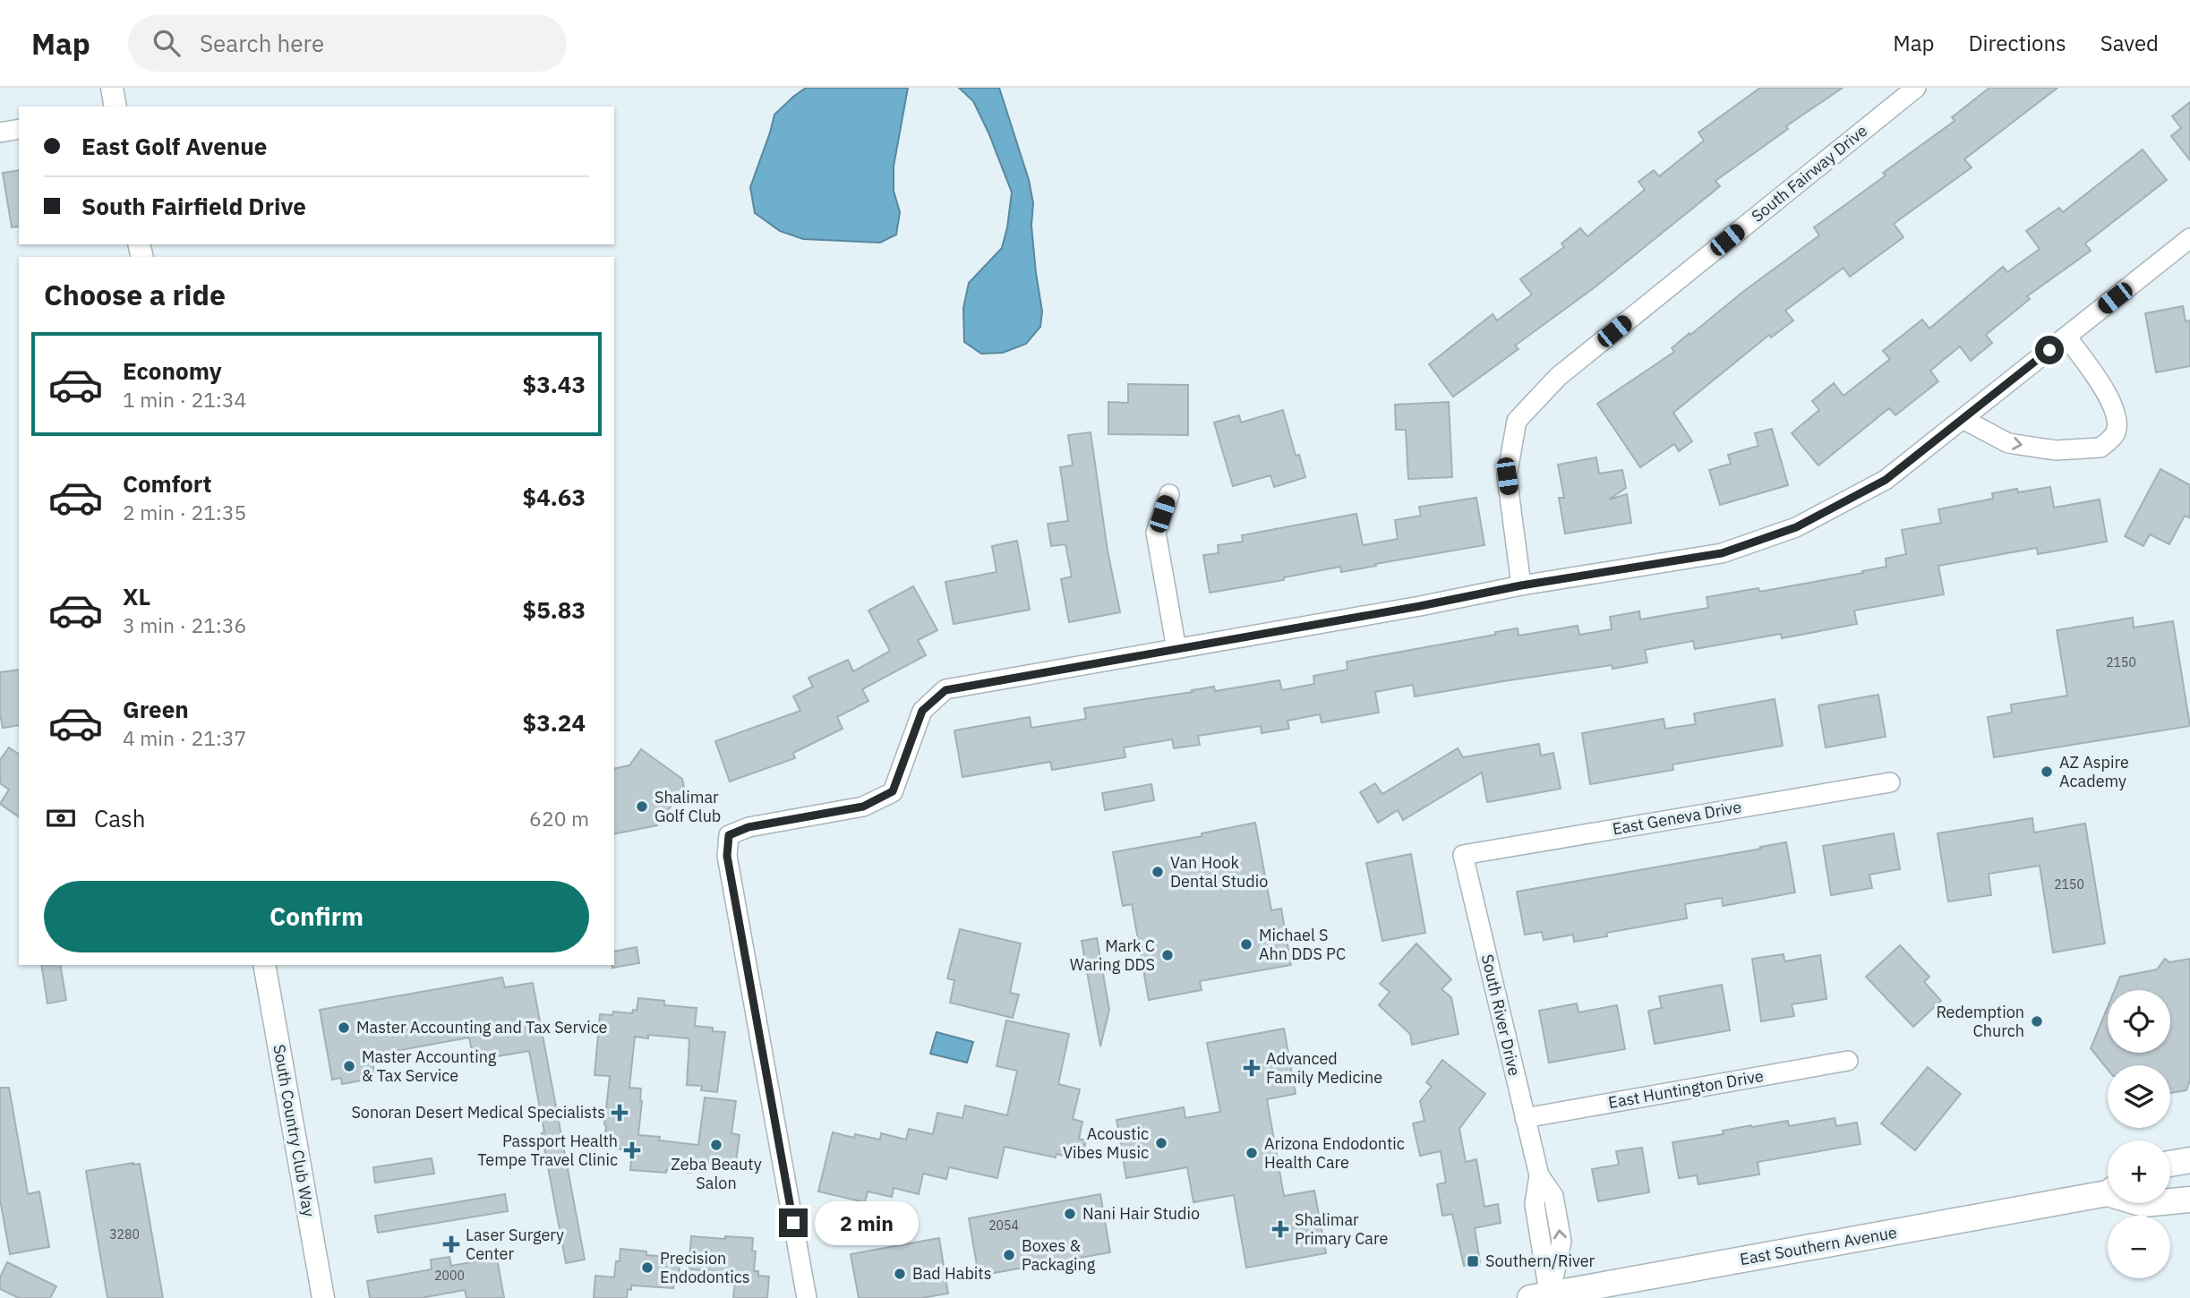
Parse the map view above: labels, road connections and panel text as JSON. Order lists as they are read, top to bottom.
{
  "streets": {
    "main road": ["East Southern Avenue"],
    "street": [
      "South Fairway Drive",
      "East Geneva Drive",
      "South River Drive",
      "East Huntington Drive",
      "South Country Club Way"
    ]
  },
  "crossings": [
    ["East Geneva Drive", "South River Drive"],
    ["South River Drive", "East Huntington Drive"],
    ["South River Drive", "East Southern Avenue"]
  ],
  "places": {
    "other": [
      "AZ Aspire Academy",
      "Shalimar Golf Club",
      "Van Hook Dental Studio",
      "Michael S Ahn DDS PC",
      "Mark C Waring DDS",
      "Redemption Church",
      "Master Accounting and Tax Service",
      "Master Accounting & Tax Service",
      "Acoustic Vibes Music",
      "Zeba Beauty Salon",
      "Arizona Endodontic Health Care",
      "Nani Hair Studio",
      "Boxes & Packaging",
      "Precision Endodontics",
      "Bad Habits"
    ],
    "health": [
      "Advanced Family Medicine",
      "Sonoran Desert Medical Specialists",
      "Passport Health Tempe Travel Clinic",
      "Shalimar Primary Care",
      "Laser Surgery Center"
    ],
    "transit": ["Southern/River"]
  },
  "house_numbers": [
    "2150",
    "2150",
    "2054",
    "3280",
    "2000"
  ],
  "page": {
    "header": "Map",
    "search": "Search here",
    "nav": ["Map", "Directions", "Saved"],
    "banner": ["East Golf Avenue", "South Fairfield Drive"],
    "heading": "Choose a ride",
    "list": [
      {
        "name": "Economy",
        "note": "1 min · 21:34",
        "value": "$3.43"
      },
      {
        "name": "Comfort",
        "note": "2 min · 21:35",
        "value": "$4.63"
      },
      {
        "name": "XL",
        "note": "3 min · 21:36",
        "value": "$5.83"
      },
      {
        "name": "Green",
        "note": "4 min · 21:37",
        "value": "$3.24"
      }
    ],
    "pay": ["Cash", "620 m"],
    "buttons": "Confirm",
    "map_buttons": ["+", "−"],
    "bubble": "2 min"
  }
}
